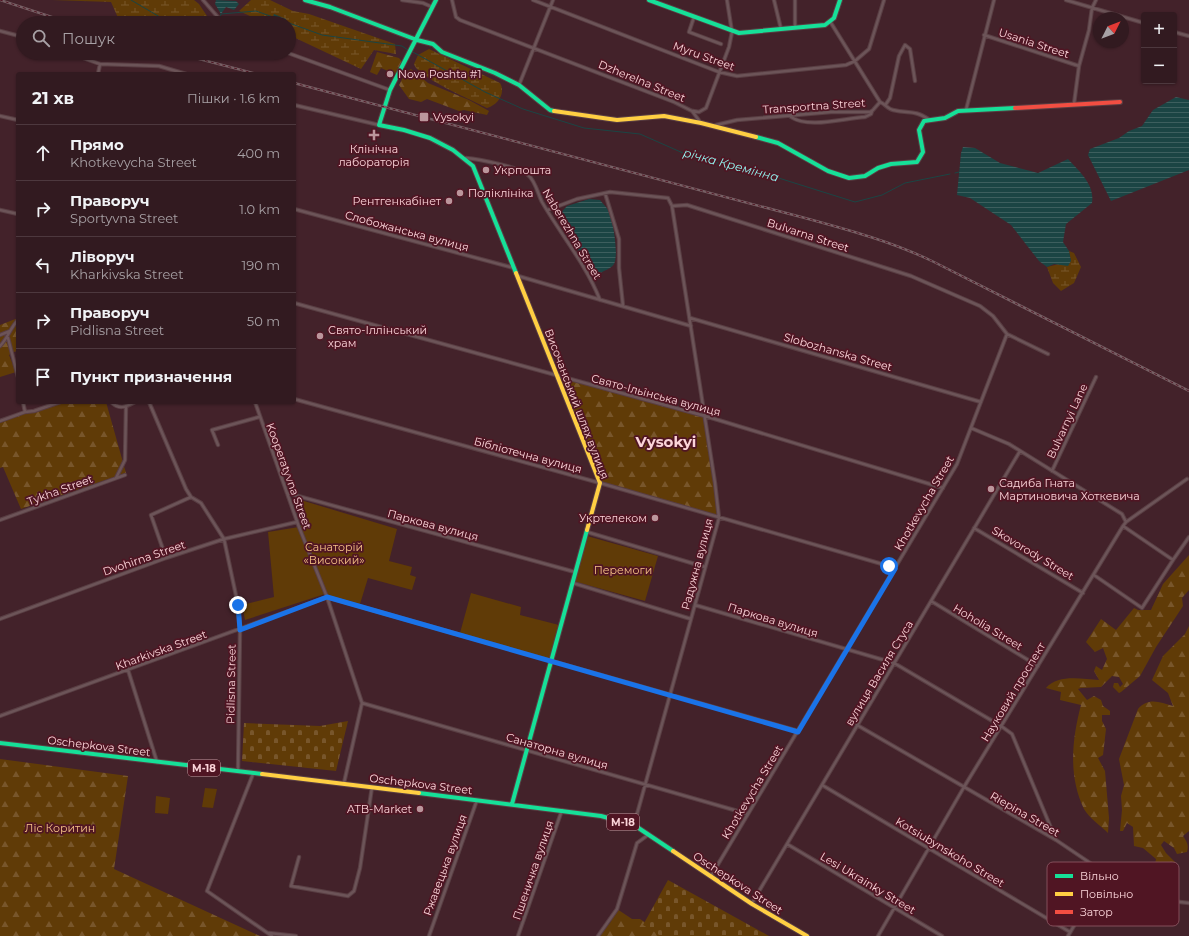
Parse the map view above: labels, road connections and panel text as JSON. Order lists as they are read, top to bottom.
{
  "streets": {
    "main road": ["Височанський шлях вулиця", "Oschepkova Street", "М-18"],
    "street": [
      "Usania Street",
      "Myru Street",
      "Dzherelna Street",
      "Transportna Street",
      "Слобожанська вулиця",
      "Naberezhna Street",
      "Bulvarna Street",
      "Slobozhanska Street",
      "Свято-Ільїнська вулиця",
      "Bulvarnyi Lane",
      "Бібліотечна вулиця",
      "Kooperatyvna Street",
      "Tykha Street",
      "Khotkevycha Street",
      "Паркова вулиця",
      "Skovorody Street",
      "Dvohirna Street",
      "Радужна вулиця",
      "Hoholia Street",
      "Kharkivska Street",
      "вулиця Василя Стуса",
      "Pidlisna Street",
      "Науковий проспект",
      "Санаторна вулиця",
      "Riepina Street",
      "Kotsiubynskoho Street",
      "Ржавецька вулиця",
      "Пшеничка вулиця",
      "Lesi Ukrainky Street"
    ]
  },
  "crossings": [
    ["Слобожанська вулиця", "Височанський шлях вулиця"],
    ["Naberezhna Street", "Bulvarna Street"],
    ["Naberezhna Street", "Височанський шлях вулиця"],
    ["Bulvarna Street", "Khotkevycha Street"],
    ["Bulvarna Street", "Радужна вулиця"],
    ["Slobozhanska Street", "Khotkevycha Street"],
    ["Slobozhanska Street", "Радужна вулиця"],
    ["Свято-Ільїнська вулиця", "Височанський шлях вулиця"],
    ["Свято-Ільїнська вулиця", "Khotkevycha Street"],
    ["Свято-Ільїнська вулиця", "Радужна вулиця"],
    ["Височанський шлях вулиця", "Бібліотечна вулиця"],
    ["Височанський шлях вулиця", "Паркова вулиця"],
    ["Височанський шлях вулиця", "Oschepkova Street"],
    ["Височанський шлях вулиця", "Санаторна вулиця"],
    ["Бібліотечна вулиця", "Khotkevycha Street"],
    ["Бібліотечна вулиця", "Радужна вулиця"],
    ["Kooperatyvna Street", "Паркова вулиця"],
    ["Kooperatyvna Street", "Dvohirna Street"],
    ["Kooperatyvna Street", "Kharkivska Street"],
    ["Kooperatyvna Street", "Санаторна вулиця"],
    ["Khotkevycha Street", "Паркова вулиця"],
    ["Khotkevycha Street", "Oschepkova Street"],
    ["Khotkevycha Street", "Санаторна вулиця"],
    ["Паркова вулиця", "Радужна вулиця"],
    ["Паркова вулиця", "вулиця Василя Стуса"],
    ["Паркова вулиця", "Науковий проспект"],
    ["Паркова вулиця", "Riepina Street"],
    ["Skovorody Street", "вулиця Василя Стуса"],
    ["Skovorody Street", "Науковий проспект"],
    ["Dvohirna Street", "Pidlisna Street"],
    ["Радужна вулиця", "Oschepkova Street"],
    ["Радужна вулиця", "Санаторна вулиця"],
    ["Hoholia Street", "вулиця Василя Стуса"],
    ["Hoholia Street", "Науковий проспект"],
    ["Kharkivska Street", "Pidlisna Street"],
    ["вулиця Василя Стуса", "Oschepkova Street"],
    ["вулиця Василя Стуса", "Riepina Street"],
    ["вулиця Василя Стуса", "Kotsiubynskoho Street"],
    ["вулиця Василя Стуса", "Lesi Ukrainky Street"],
    ["Pidlisna Street", "Oschepkova Street"],
    ["Науковий проспект", "Riepina Street"],
    ["Науковий проспект", "Kotsiubynskoho Street"],
    ["Науковий проспект", "Lesi Ukrainky Street"],
    ["Oschepkova Street", "Ржавецька вулиця"],
    ["Oschepkova Street", "Пшеничка вулиця"]
  ],
  "districts": ["Vysokyi"],
  "water": ["річка Кремінна"],
  "parks": ["Санаторій «Високий»", "Перемоги", "Ліс Коритин"],
  "places": {
    "other": [
      "Nova Poshta #1",
      "Укрпошта",
      "Поліклініка",
      "Рентгенкабінет",
      "Свято-Іллінський храм",
      "Садиба Гната Мартиновича Хоткевича",
      "Укртелеком",
      "ATB-Market"
    ],
    "transit": ["Vysokyi"],
    "health": ["Клінічна лабораторія"]
  },
  "legend": ["Вільно", "Повільно", "Затор"],
  "north": "top right",
  "page": {
    "map_buttons": ["+", "−"],
    "search": "Пошук",
    "heading": ["21 хв", "Пішки · 1.6 km"],
    "list": [
      ["Прямо", "Khotkevycha Street", "400 m"],
      ["Праворуч", "Sportyvna Street", "1.0 km"],
      ["Ліворуч", "Kharkivska Street", "190 m"],
      ["Праворуч", "Pidlisna Street", "50 m"],
      "Пункт призначення"
    ]
  }
}
